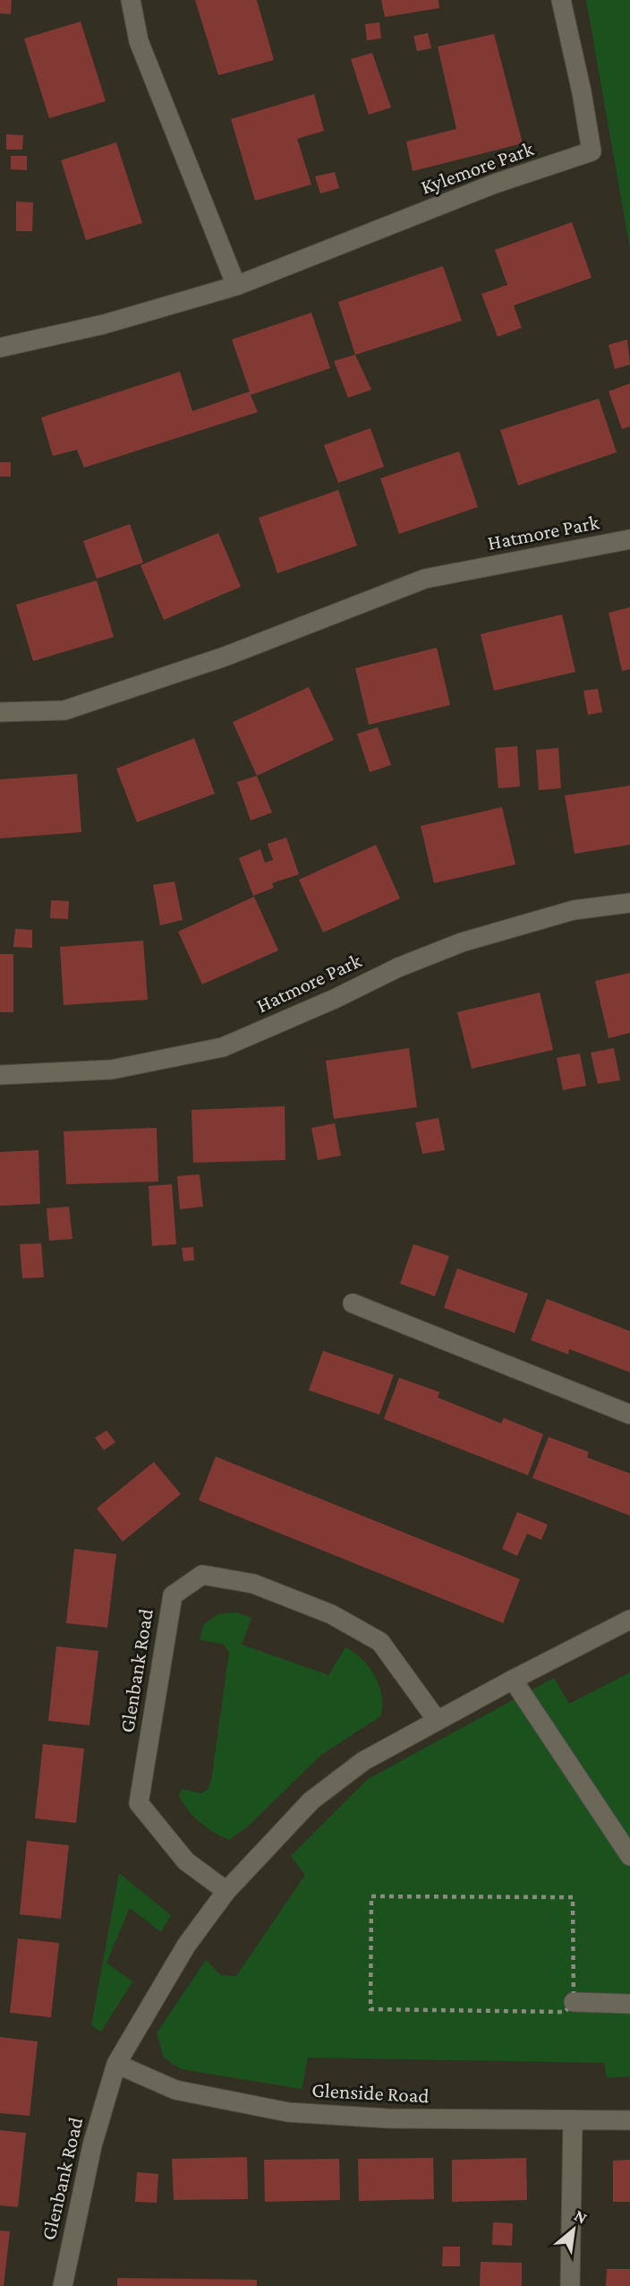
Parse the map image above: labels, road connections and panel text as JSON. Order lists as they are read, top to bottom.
{
  "streets": {
    "street": [
      "Kylemore Park",
      "Hatmore Park",
      "Glenbank Road",
      "Glenside Road"
    ]
  },
  "crossings": [
    ["Glenbank Road", "Glenside Road"]
  ],
  "north": "top right"
}
